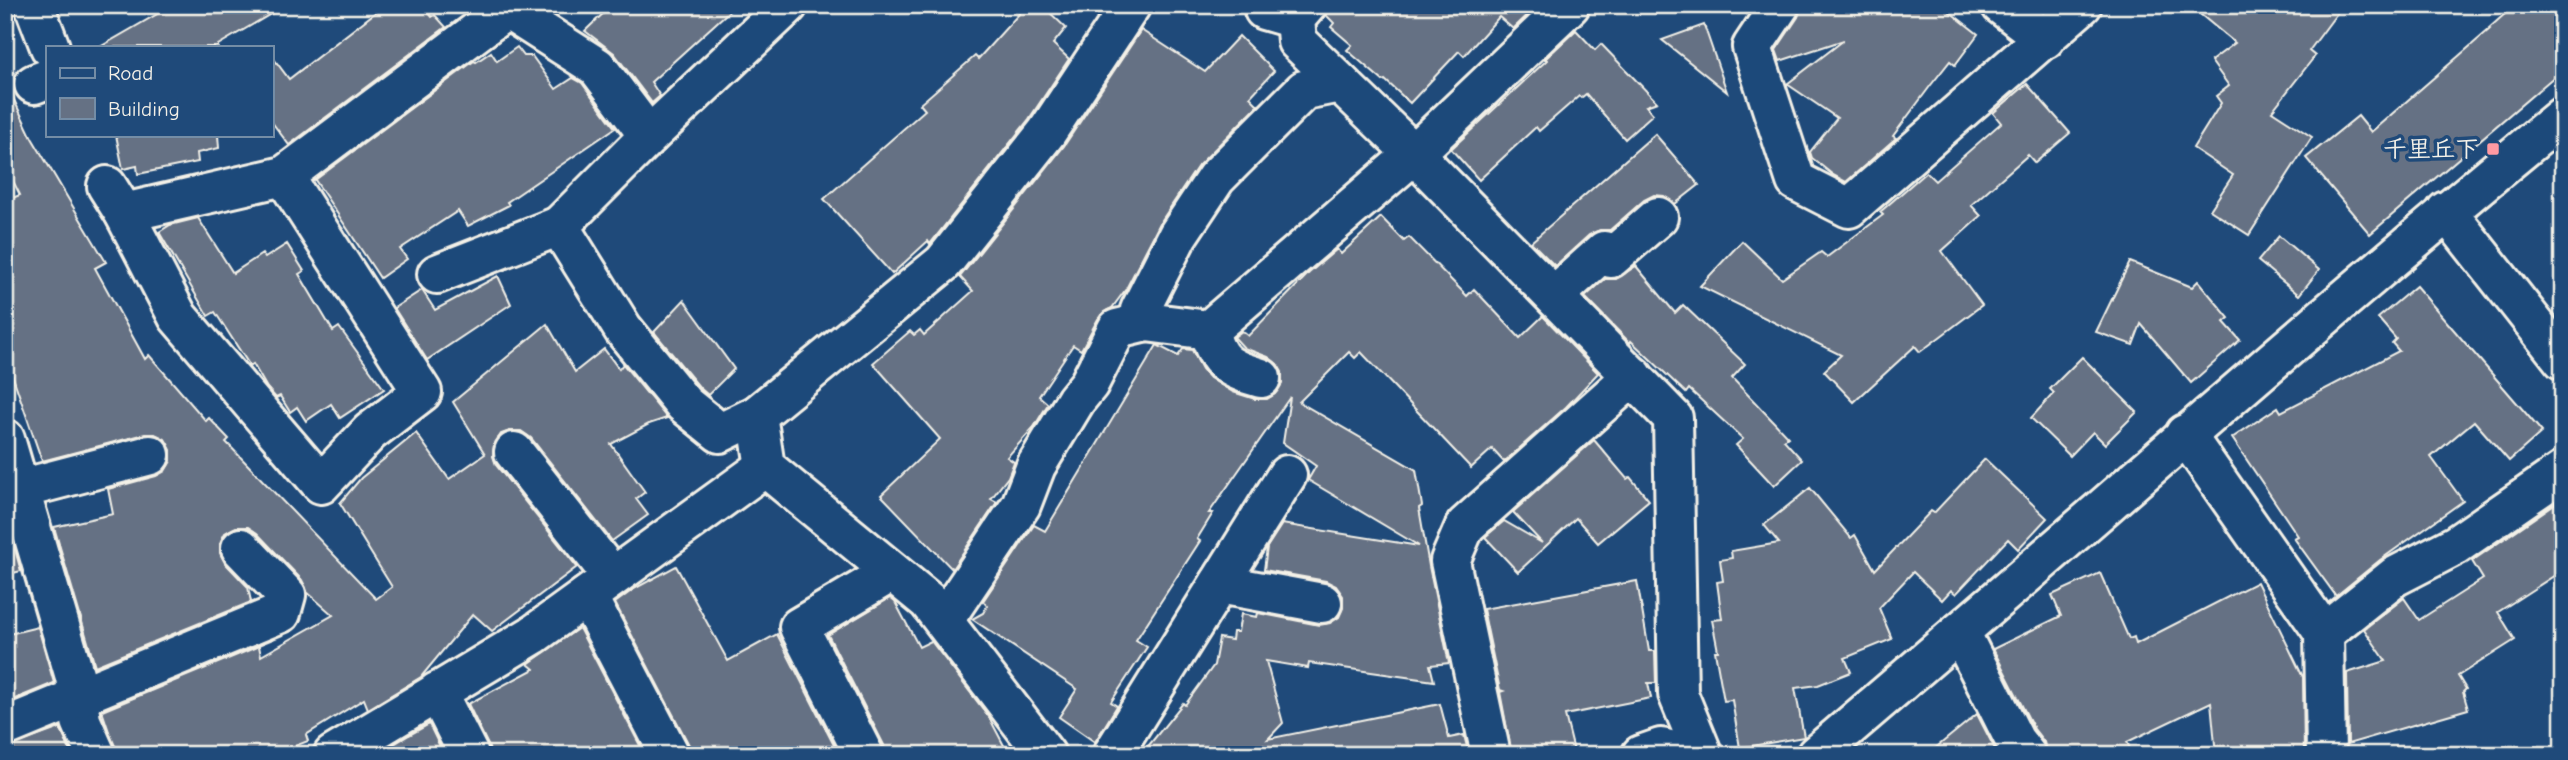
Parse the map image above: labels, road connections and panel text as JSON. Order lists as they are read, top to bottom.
{
  "places": {
    "transit": ["千里丘下"]
  },
  "legend": ["Road", "Building"]
}
